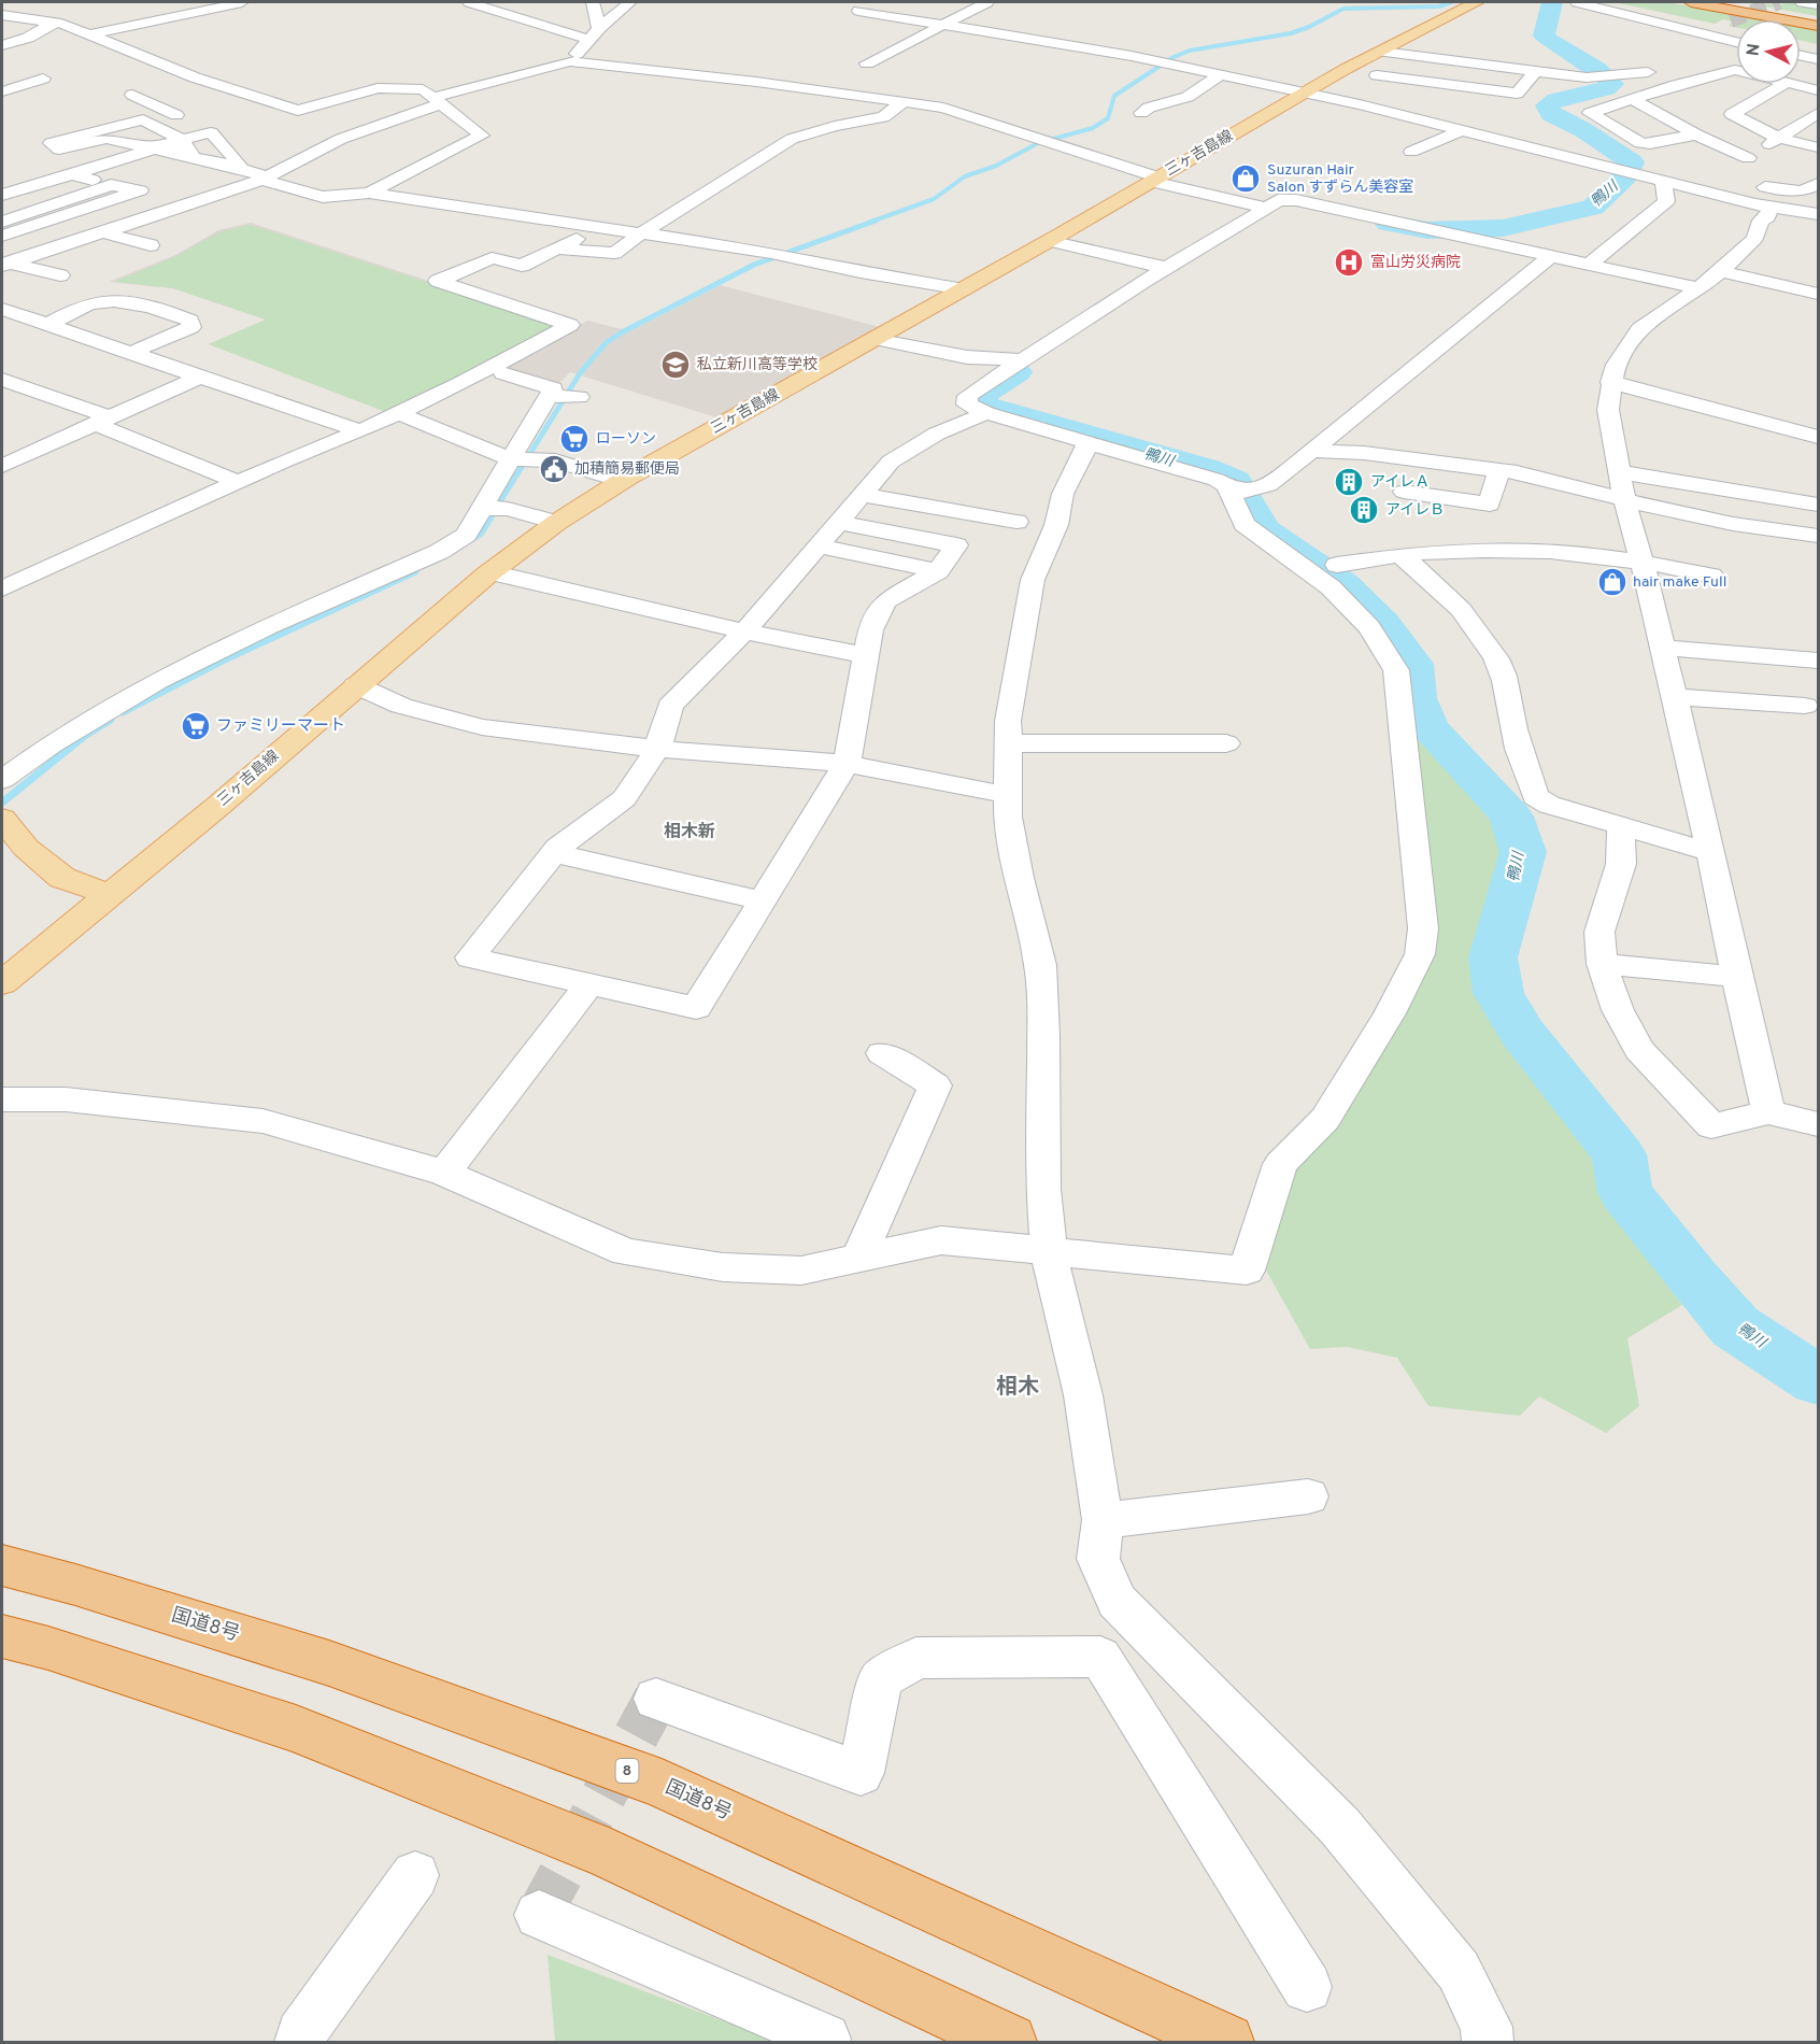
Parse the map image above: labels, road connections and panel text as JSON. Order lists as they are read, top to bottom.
{
  "streets": {
    "highway": ["国道8号", "8"],
    "main road": ["三ヶ吉島線"]
  },
  "districts": ["相木新", "相木"],
  "water": ["鴨川"],
  "places": {
    "shop": ["Suzuran Hair Salon すずらん美容室", "hair make Full"],
    "hospital": ["富山労災病院"],
    "school or university": ["私立新川高等学校"],
    "supermarket": ["ローソン", "ファミリーマート"],
    "public building": ["加積簡易郵便局"],
    "building": ["アイレＡ", "アイレＢ"]
  },
  "north": "left"
}
